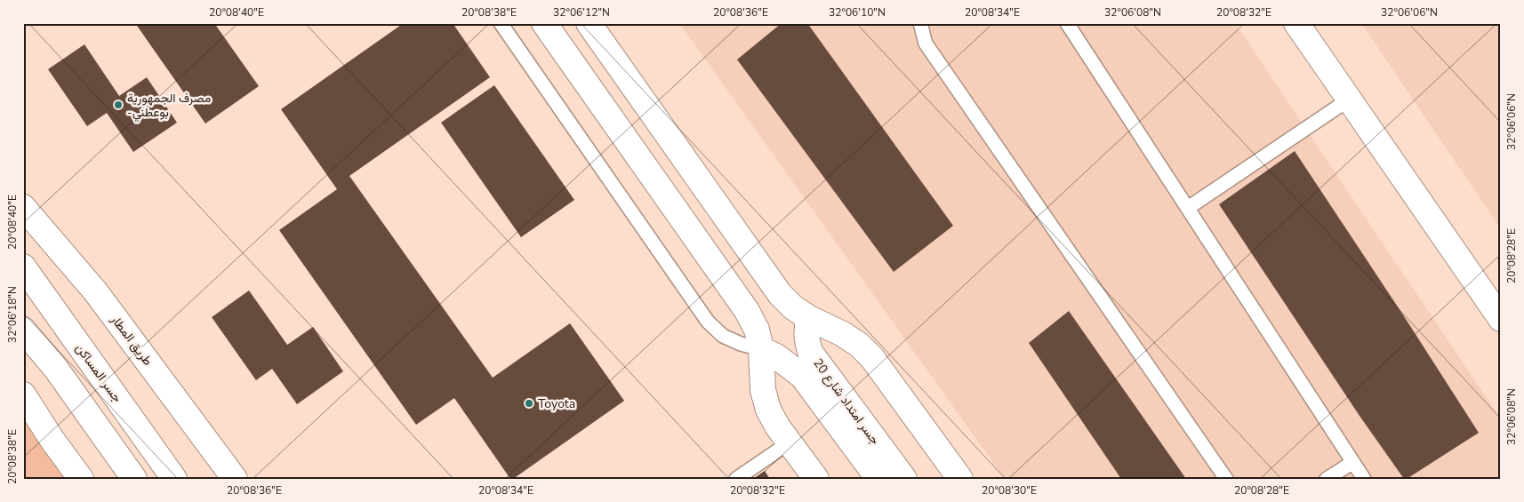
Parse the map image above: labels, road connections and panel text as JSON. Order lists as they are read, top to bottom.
{
  "streets": {
    "main road": ["طريق المطار", "جسر المساكن", "جسر امتداد شارع 20"]
  },
  "places": ["مصرف الجمهورية -بوعطني", "Toyota"],
  "coordinates": [
    "20°08'40\"E",
    "20°08'38\"E",
    "32°06'12\"N",
    "20°08'36\"E",
    "32°06'10\"N",
    "20°08'34\"E",
    "32°06'08\"N",
    "20°08'32\"E",
    "32°06'06\"N",
    "20°08'28\"E",
    "32°06'18\"N",
    "20°08'30\"E"
  ]
}
